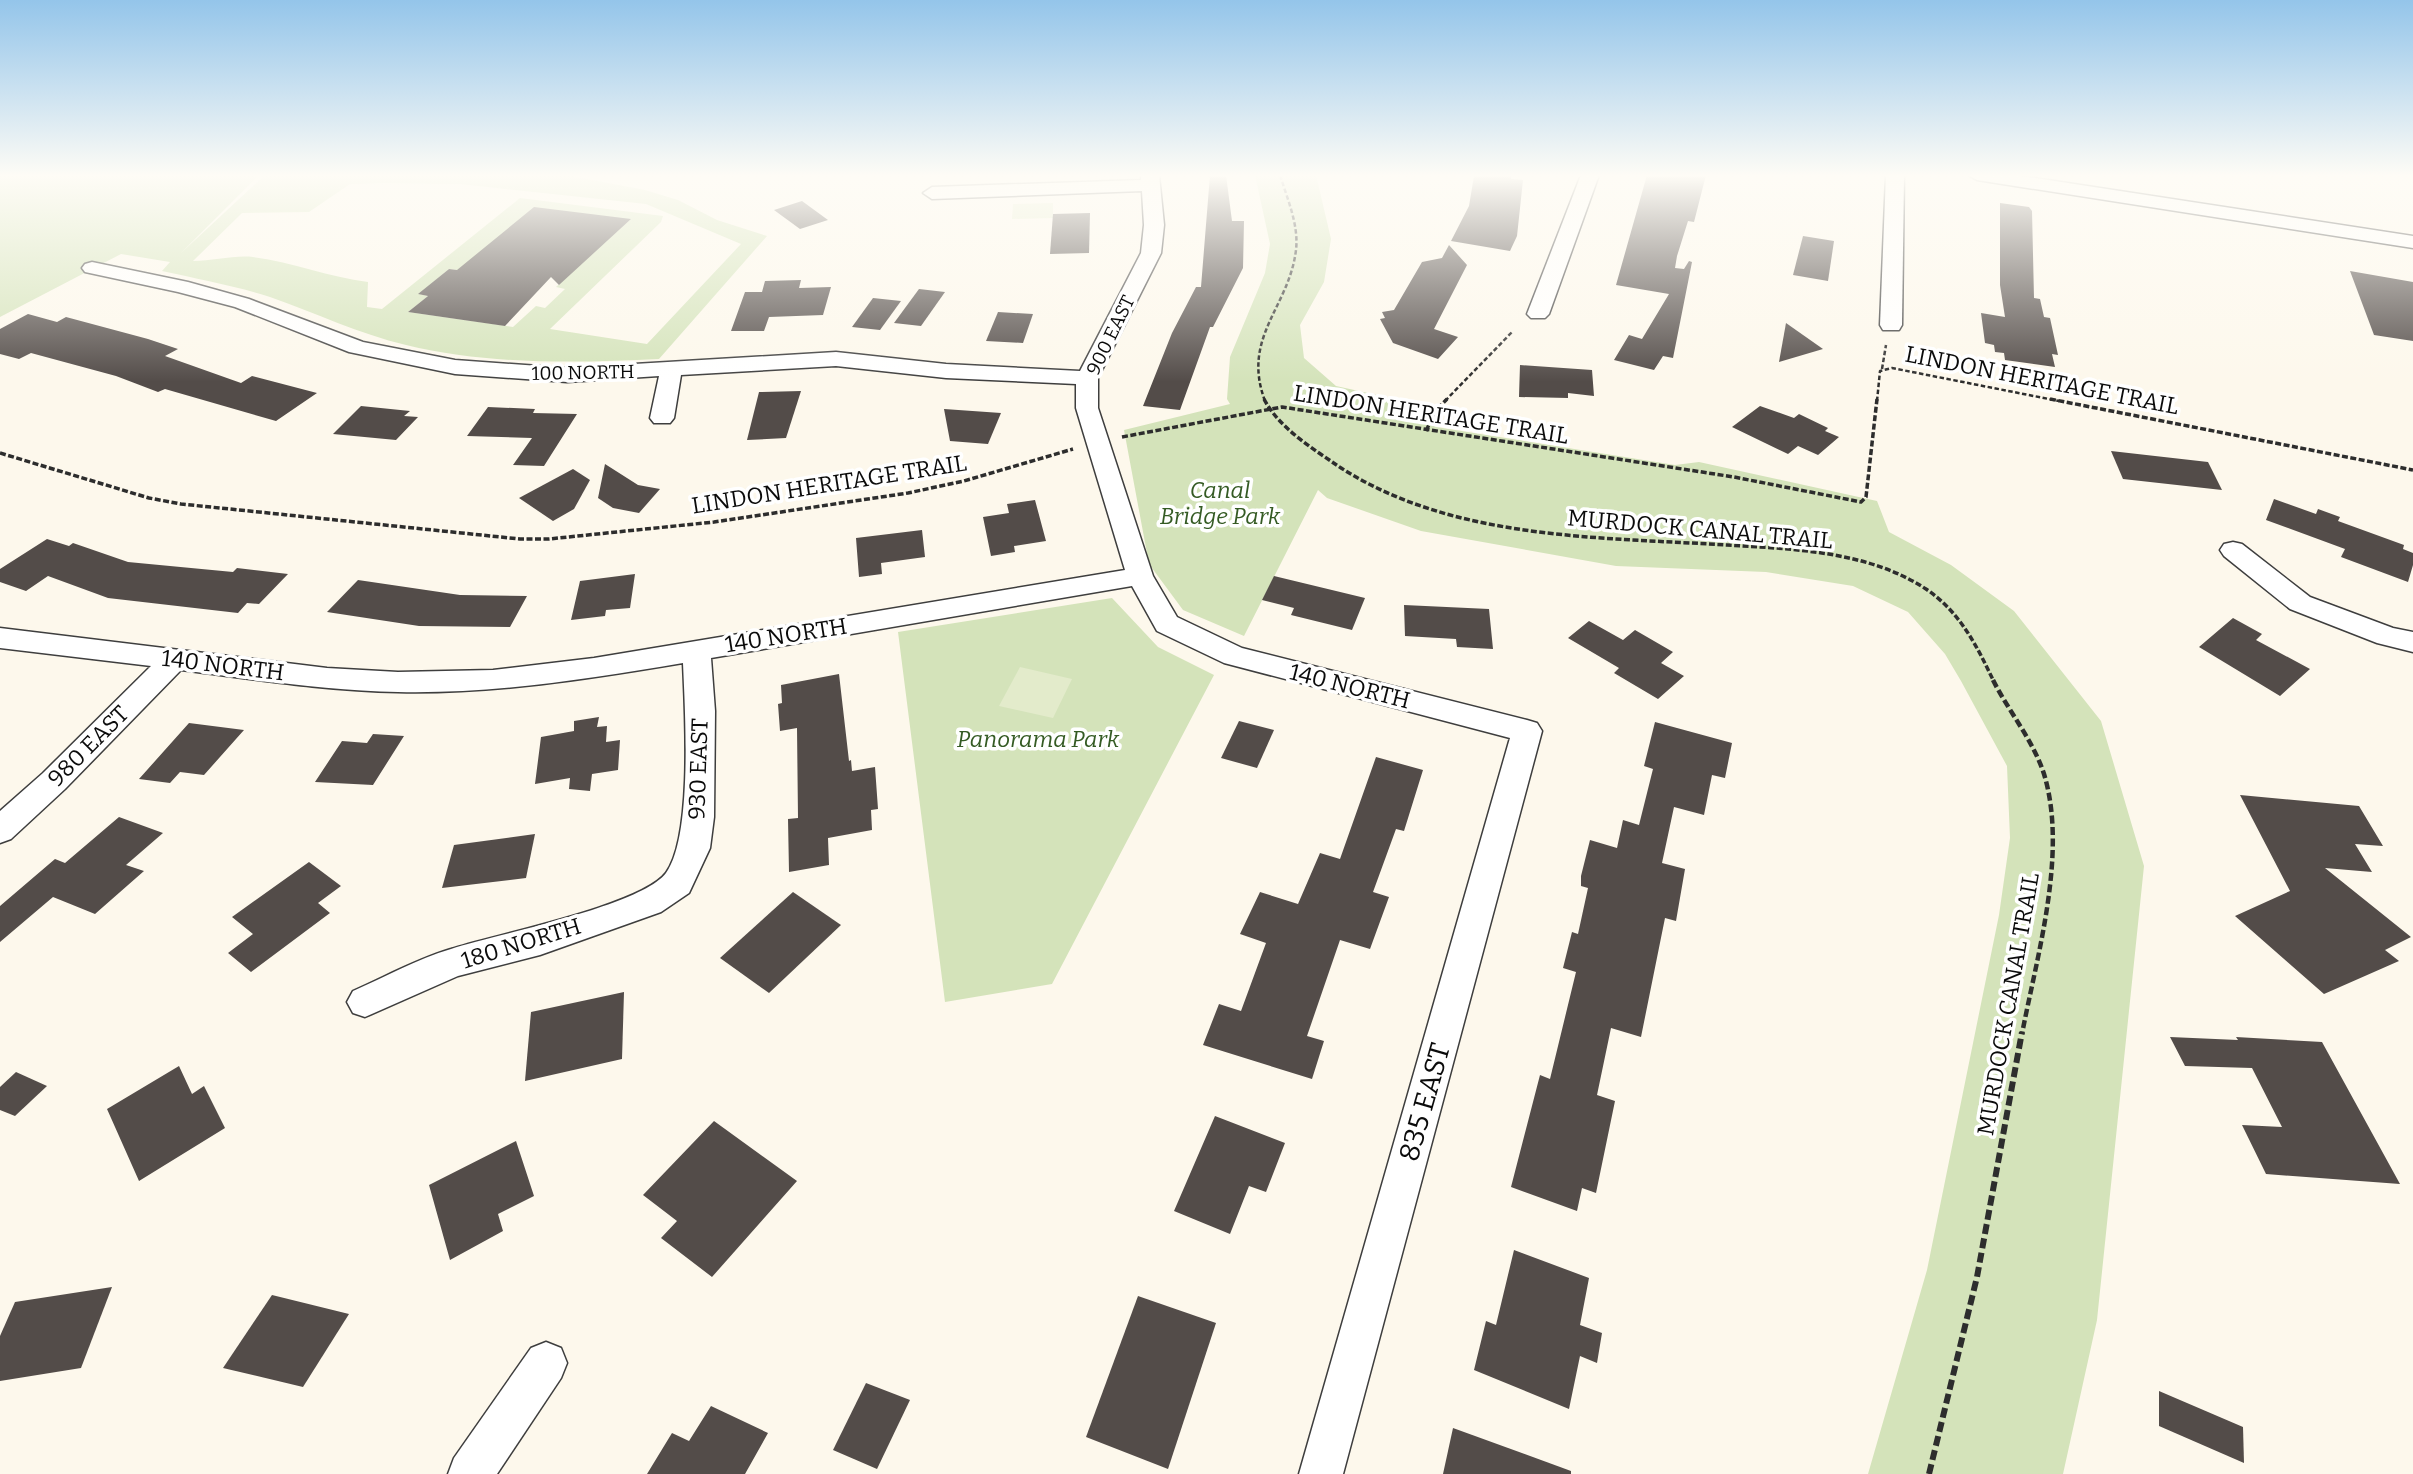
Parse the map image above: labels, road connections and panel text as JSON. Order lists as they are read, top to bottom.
{
  "streets": {
    "street": [
      "900 EAST",
      "100 NORTH",
      "140 NORTH",
      "980 EAST",
      "930 EAST",
      "180 NORTH",
      "835 EAST"
    ],
    "path": ["LINDON HERITAGE TRAIL", "MURDOCK CANAL TRAIL"]
  },
  "crossings": [
    ["900 EAST", "100 NORTH"],
    ["900 EAST", "LINDON HERITAGE TRAIL"],
    ["900 EAST", "140 NORTH"],
    ["LINDON HERITAGE TRAIL", "MURDOCK CANAL TRAIL"],
    ["140 NORTH", "980 EAST"],
    ["140 NORTH", "930 EAST"],
    ["140 NORTH", "835 EAST"],
    ["930 EAST", "180 NORTH"]
  ],
  "parks": ["Canal Bridge Park", "Panorama Park"]
}
